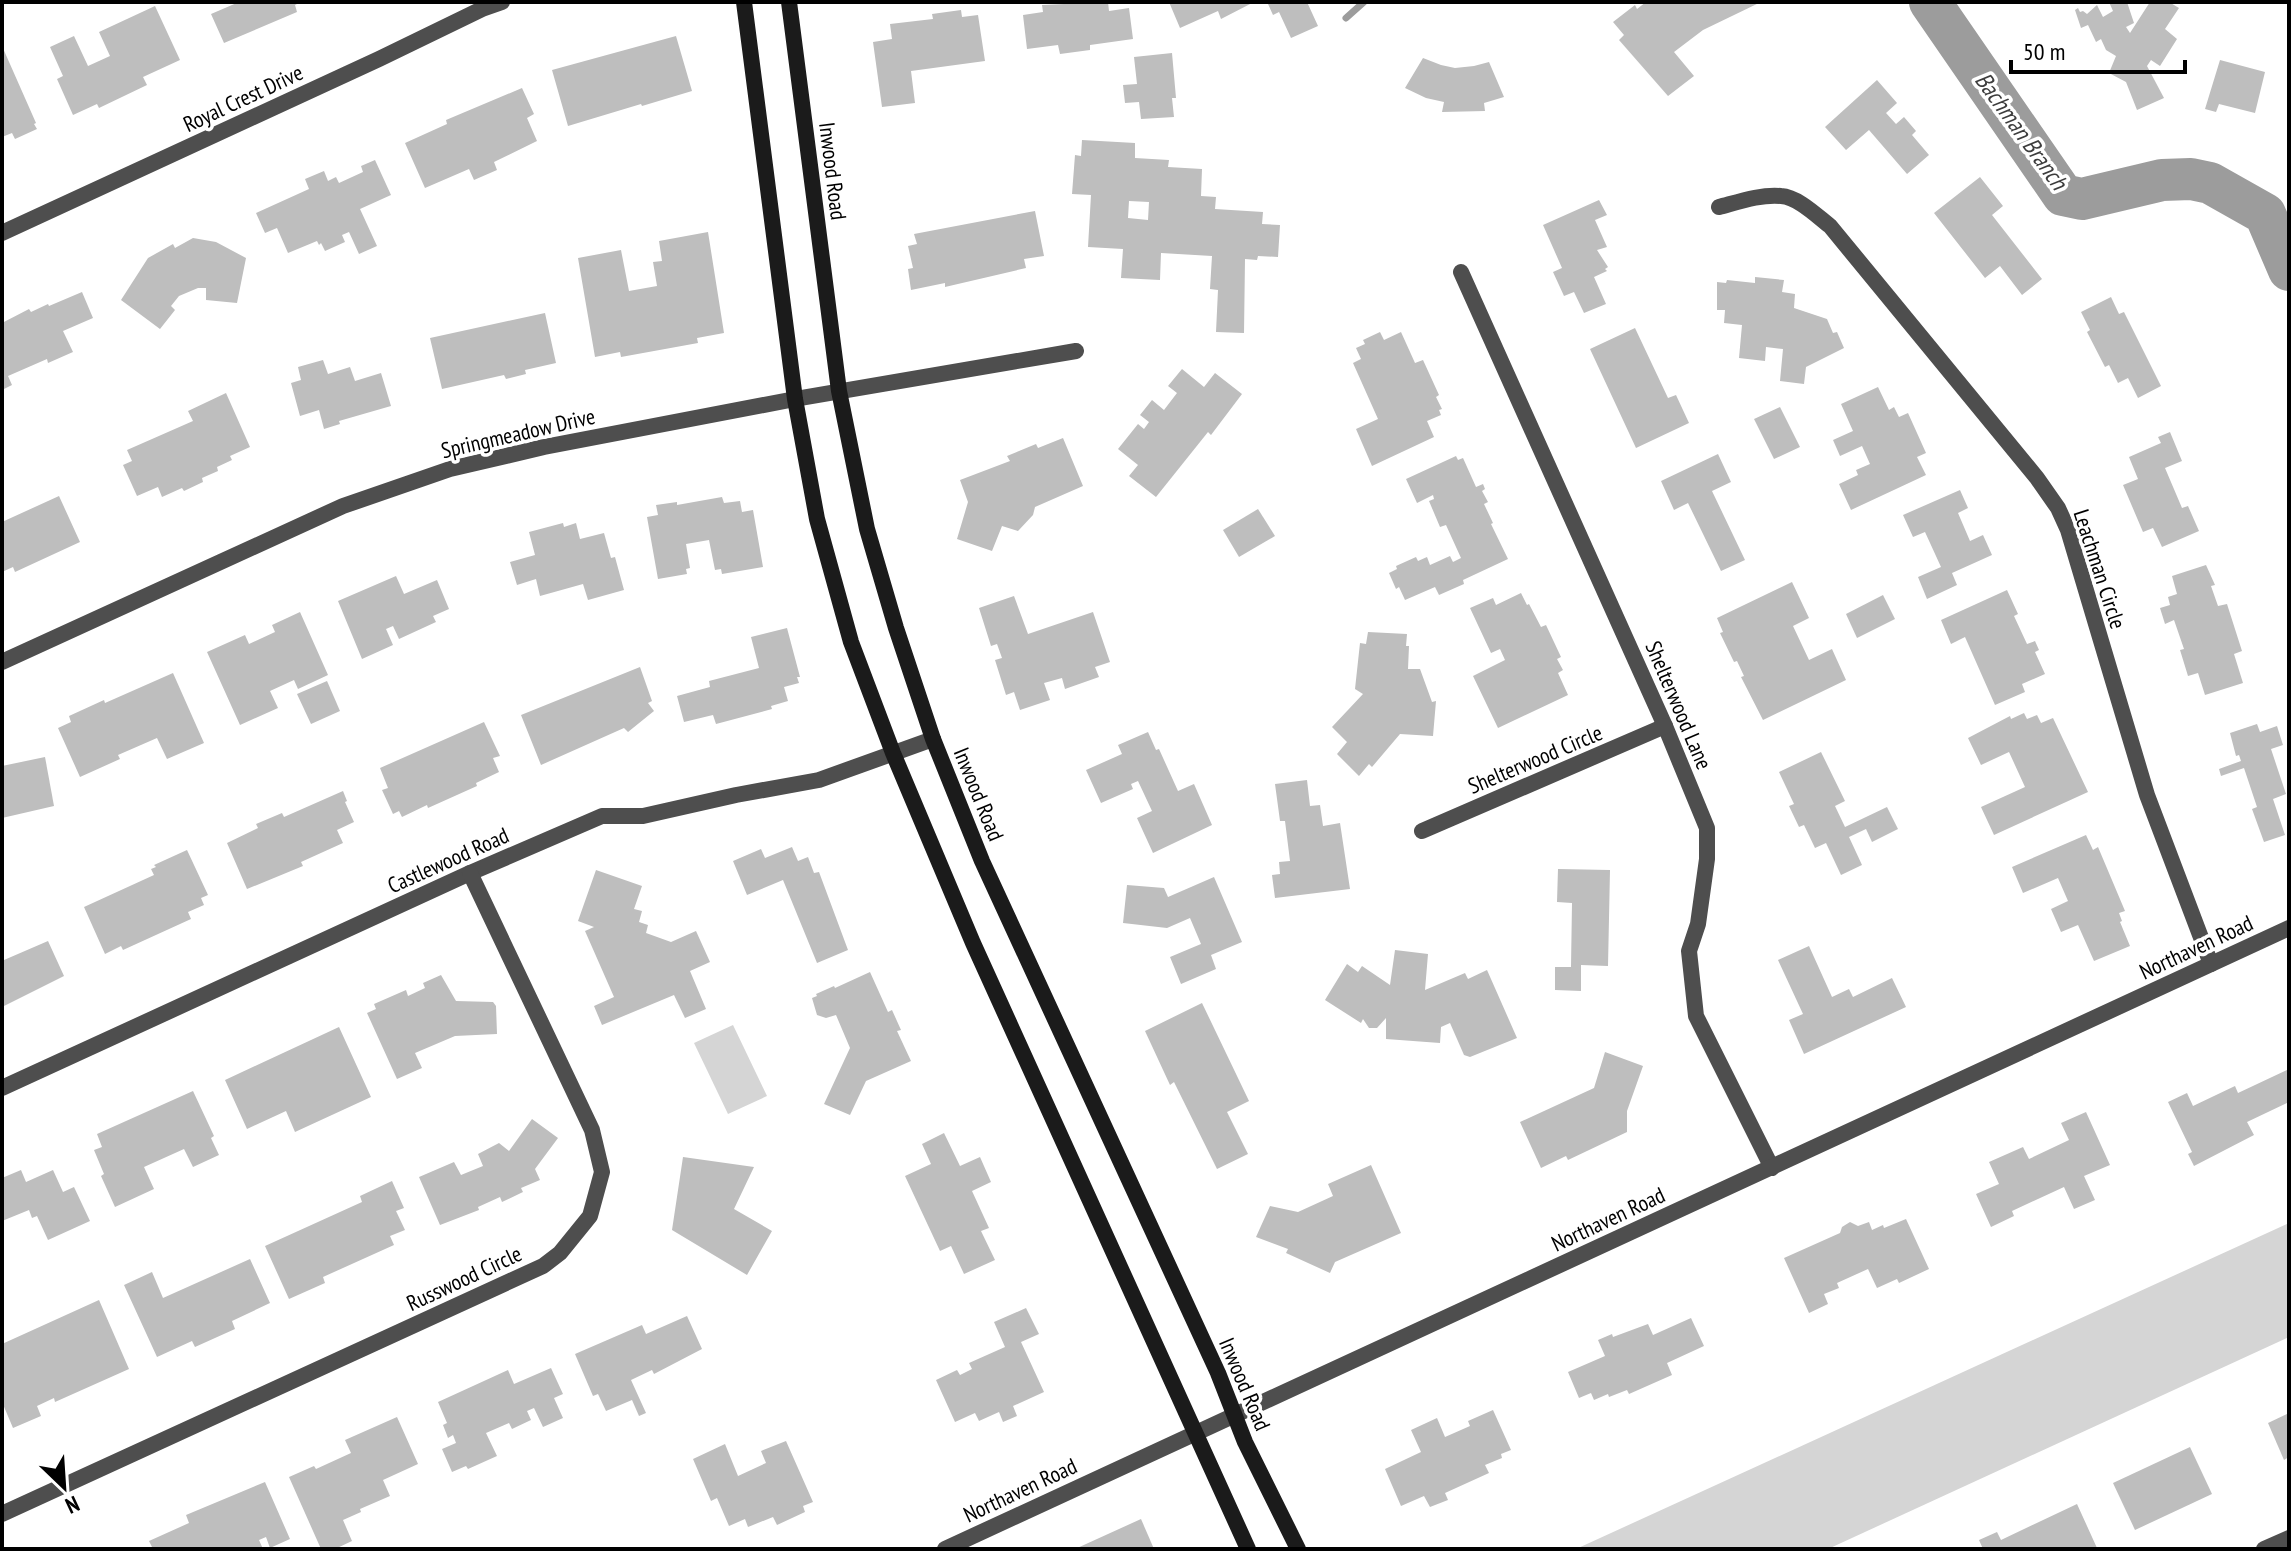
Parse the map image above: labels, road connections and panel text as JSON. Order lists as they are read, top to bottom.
{
  "streets": {
    "main road": ["Inwood Road"],
    "street": [
      "Royal Crest Drive",
      "Springmeadow Drive",
      "Leachman Circle",
      "Shelterwood Lane",
      "Shelterwood Circle",
      "Castlewood Road",
      "Northaven Road",
      "Russwood Circle"
    ]
  },
  "crossings": [
    ["Inwood Road", "Springmeadow Drive"],
    ["Inwood Road", "Castlewood Road"],
    ["Inwood Road", "Northaven Road"],
    ["Leachman Circle", "Northaven Road"],
    ["Shelterwood Lane", "Shelterwood Circle"],
    ["Shelterwood Lane", "Northaven Road"],
    ["Castlewood Road", "Russwood Circle"]
  ],
  "water": ["Bachman Branch"],
  "scale_bar": "50 m",
  "north": "bottom right"
}
